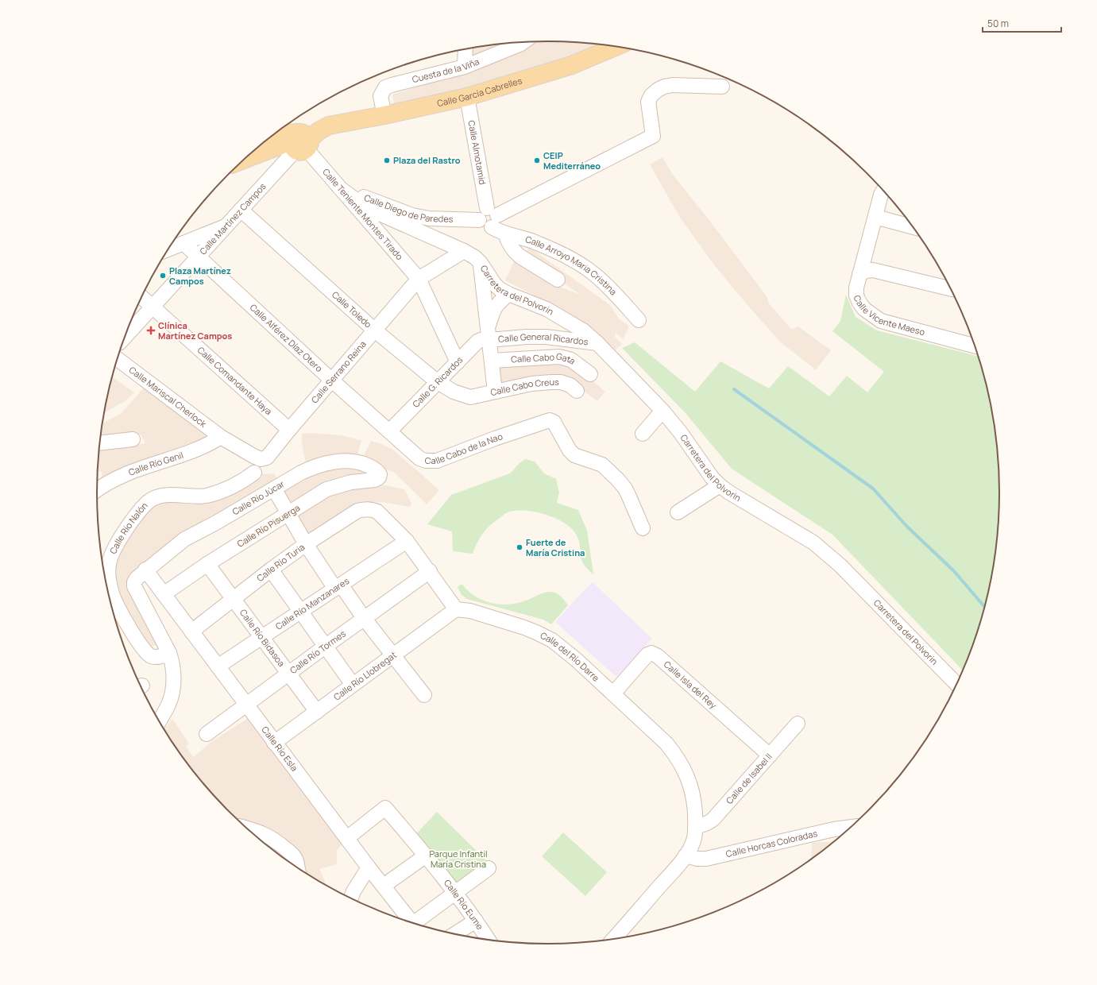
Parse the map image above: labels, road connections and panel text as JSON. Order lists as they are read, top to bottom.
{
  "streets": {
    "main road": ["Calle García Cabrelles"],
    "street": [
      "Cuesta de la Viña",
      "Calle Almotamid",
      "Calle Diego de Paredes",
      "Calle Teniente Montes Tirado",
      "Calle Martínez Campos",
      "Calle Arroyo Maria Cristina",
      "Carretera del Polvorin",
      "Calle Toledo",
      "Calle Vicente Maeso",
      "Calle Alférez Díaz Otero",
      "Calle General Ricardos",
      "Calle Cabo Gata",
      "Calle Serrano Reina",
      "Calle Comandante Haya",
      "Calle G. Ricardos",
      "Calle Cabo Creus",
      "Calle Mariscal Cherlock",
      "Calle Cabo de la Nao",
      "Calle Río Genil",
      "Calle Río Júcar",
      "Calle Río Pisuerga",
      "Calle Río Nalón",
      "Calle Río Turia",
      "Calle Río Manzanares",
      "Calle Río Bidasoa",
      "Calle Río Tormes",
      "Calle del Río Darre",
      "Calle Río Llobregat",
      "Calle Isla del Rey",
      "Calle Río Esla",
      "Calle de Isabel II",
      "Calle Horcas Coloradas",
      "Calle Río Eume"
    ]
  },
  "crossings": [
    ["Cuesta de la Viña", "Calle García Cabrelles"],
    ["Calle García Cabrelles", "Calle Almotamid"],
    ["Calle García Cabrelles", "Calle Teniente Montes Tirado"],
    ["Calle García Cabrelles", "Calle Martínez Campos"],
    ["Calle Almotamid", "Calle Arroyo Maria Cristina"],
    ["Calle Diego de Paredes", "Calle Teniente Montes Tirado"],
    ["Calle Diego de Paredes", "Calle Arroyo Maria Cristina"],
    ["Calle Diego de Paredes", "Carretera del Polvorin"],
    ["Calle Teniente Montes Tirado", "Calle Martínez Campos"],
    ["Calle Teniente Montes Tirado", "Carretera del Polvorin"],
    ["Calle Teniente Montes Tirado", "Calle Serrano Reina"],
    ["Calle Teniente Montes Tirado", "Calle G. Ricardos"],
    ["Calle Martínez Campos", "Calle Toledo"],
    ["Calle Martínez Campos", "Calle Alférez Díaz Otero"],
    ["Calle Martínez Campos", "Calle Comandante Haya"],
    ["Carretera del Polvorin", "Calle General Ricardos"],
    ["Carretera del Polvorin", "Calle Serrano Reina"],
    ["Calle Toledo", "Calle Serrano Reina"],
    ["Calle Toledo", "Calle G. Ricardos"],
    ["Calle Toledo", "Calle Cabo Creus"],
    ["Calle Alférez Díaz Otero", "Calle Serrano Reina"],
    ["Calle Alférez Díaz Otero", "Calle G. Ricardos"],
    ["Calle Alférez Díaz Otero", "Calle Cabo de la Nao"],
    ["Calle General Ricardos", "Calle G. Ricardos"],
    ["Calle Serrano Reina", "Calle Comandante Haya"],
    ["Calle Serrano Reina", "Calle Mariscal Cherlock"],
    ["Calle G. Ricardos", "Calle Cabo de la Nao"],
    ["Calle Mariscal Cherlock", "Calle Río Genil"],
    ["Calle Río Júcar", "Calle Río Pisuerga"],
    ["Calle Río Júcar", "Calle Río Nalón"],
    ["Calle Río Júcar", "Calle Río Esla"],
    ["Calle Río Pisuerga", "Calle Río Bidasoa"],
    ["Calle Río Pisuerga", "Calle Río Esla"],
    ["Calle Río Turia", "Calle Río Manzanares"],
    ["Calle Río Turia", "Calle Río Bidasoa"],
    ["Calle Río Turia", "Calle Río Esla"],
    ["Calle Río Manzanares", "Calle Río Bidasoa"],
    ["Calle Río Manzanares", "Calle Río Esla"],
    ["Calle Río Bidasoa", "Calle Río Tormes"],
    ["Calle Río Bidasoa", "Calle Río Llobregat"],
    ["Calle Río Tormes", "Calle Río Esla"],
    ["Calle del Río Darre", "Calle Río Llobregat"],
    ["Calle del Río Darre", "Calle Isla del Rey"],
    ["Calle del Río Darre", "Calle de Isabel II"],
    ["Calle del Río Darre", "Calle Horcas Coloradas"],
    ["Calle Río Llobregat", "Calle Río Esla"],
    ["Calle Isla del Rey", "Calle de Isabel II"],
    ["Calle Río Esla", "Calle Río Eume"]
  ],
  "parks": ["Parque Infantil María Cristina"],
  "places": {
    "other": [
      "Plaza del Rastro",
      "CEIP Mediterráneo",
      "Plaza Martínez Campos",
      "Fuerte de María Cristina"
    ],
    "health": ["Clínica Martínez Campos"]
  },
  "scale_bar": "50 m"
}
